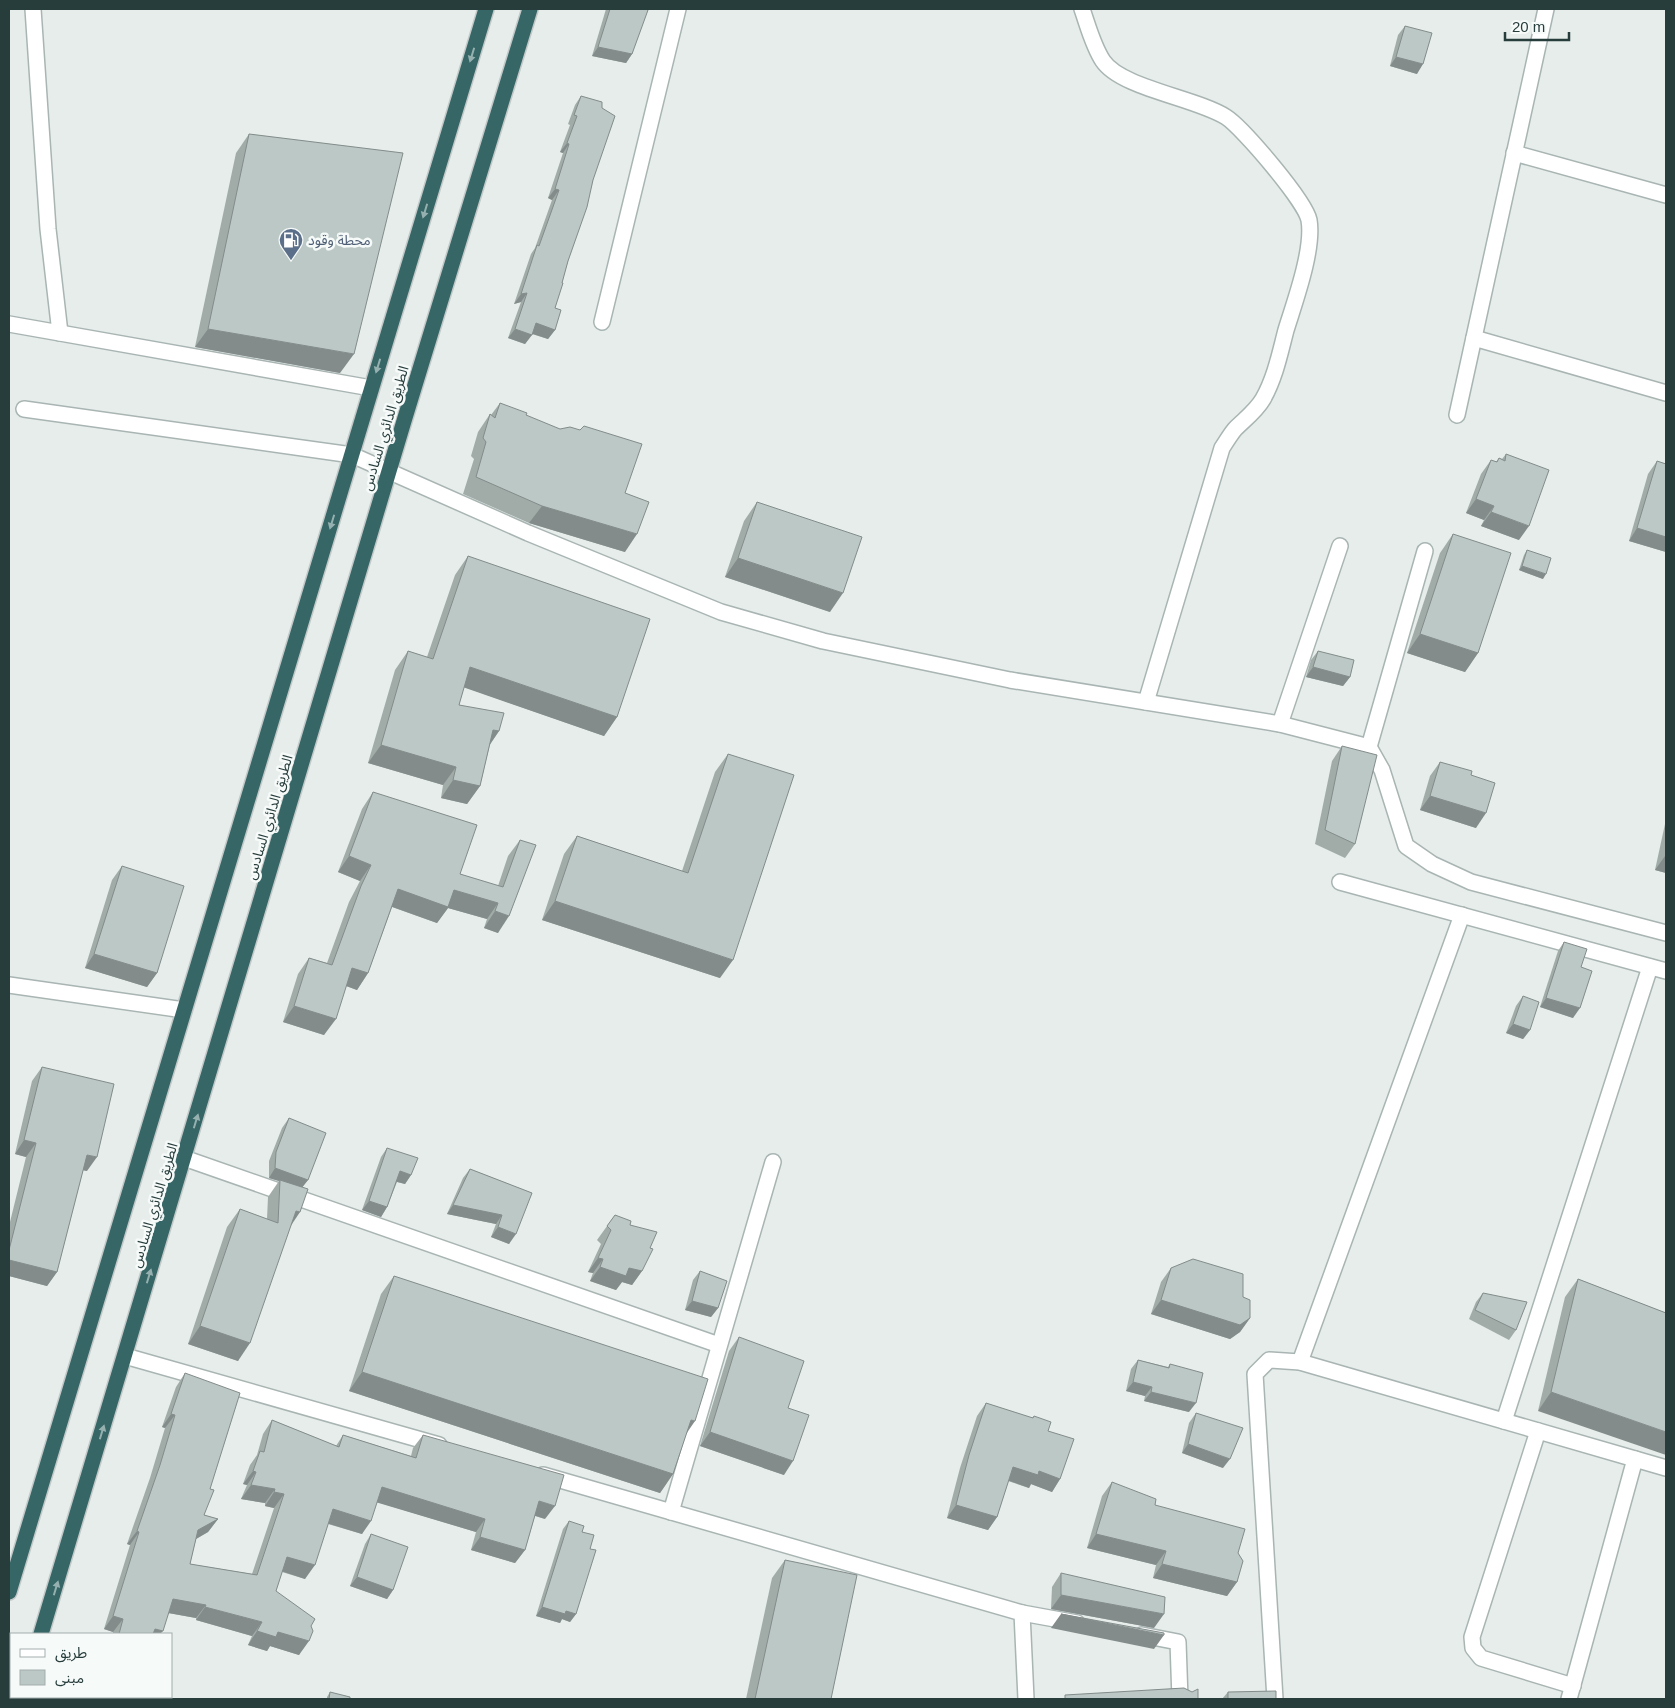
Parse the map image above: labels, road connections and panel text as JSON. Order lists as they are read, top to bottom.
{
  "streets": {
    "highway": ["الطريق الدائري السادس"]
  },
  "places": {
    "fuel station": ["محطة وقود"]
  },
  "legend": ["طريق", "مبنى"],
  "scale_bar": "20 m"
}
